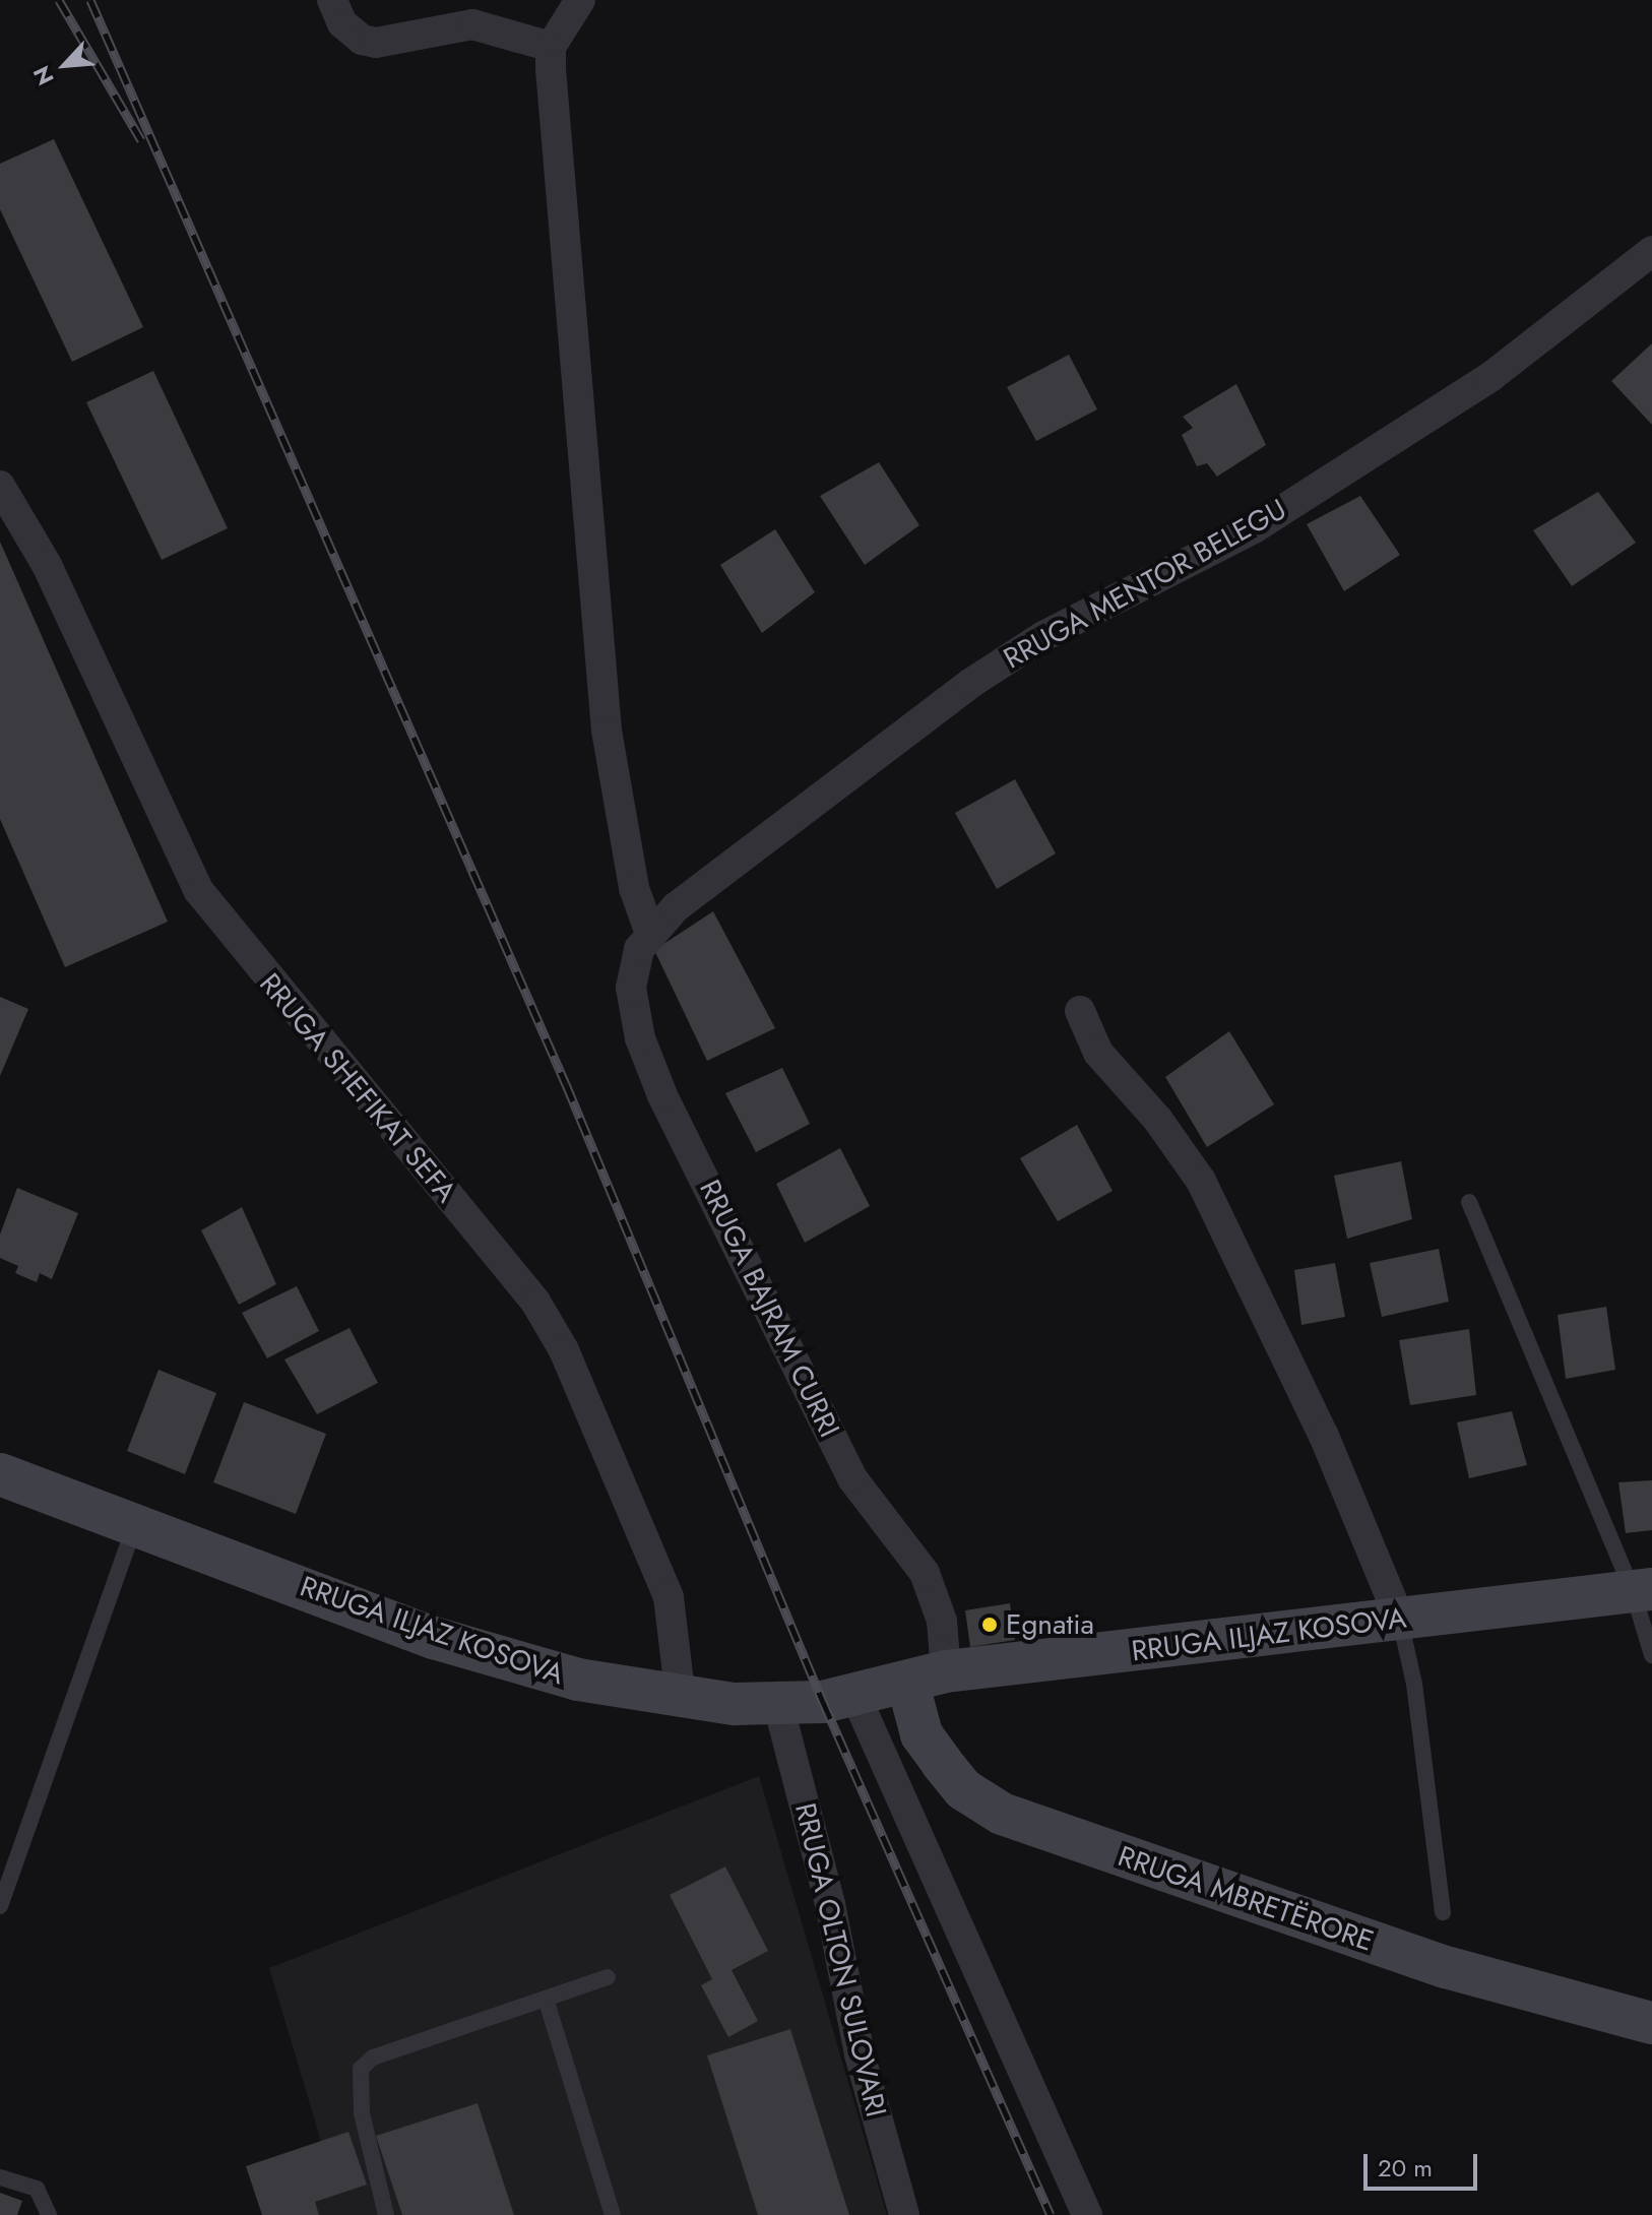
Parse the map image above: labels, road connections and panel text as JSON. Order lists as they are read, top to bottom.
{
  "streets": {
    "street": [
      "RRUGA MENTOR BELEGU",
      "RRUGA SHEFIKAT SEFA",
      "RRUGA BAJRAM CURRI",
      "RRUGA ILJAZ KOSOVA",
      "RRUGA MBRETËRORE",
      "RRUGA OLTON SULOVARI"
    ]
  },
  "crossings": [
    ["RRUGA MENTOR BELEGU", "RRUGA BAJRAM CURRI"],
    ["RRUGA SHEFIKAT SEFA", "RRUGA ILJAZ KOSOVA"],
    ["RRUGA BAJRAM CURRI", "RRUGA ILJAZ KOSOVA"],
    ["RRUGA BAJRAM CURRI", "RRUGA MBRETËRORE"],
    ["RRUGA ILJAZ KOSOVA", "RRUGA MBRETËRORE"],
    ["RRUGA ILJAZ KOSOVA", "RRUGA OLTON SULOVARI"]
  ],
  "places": ["Egnatia"],
  "scale_bar": "20 m",
  "north": "bottom left"
}
